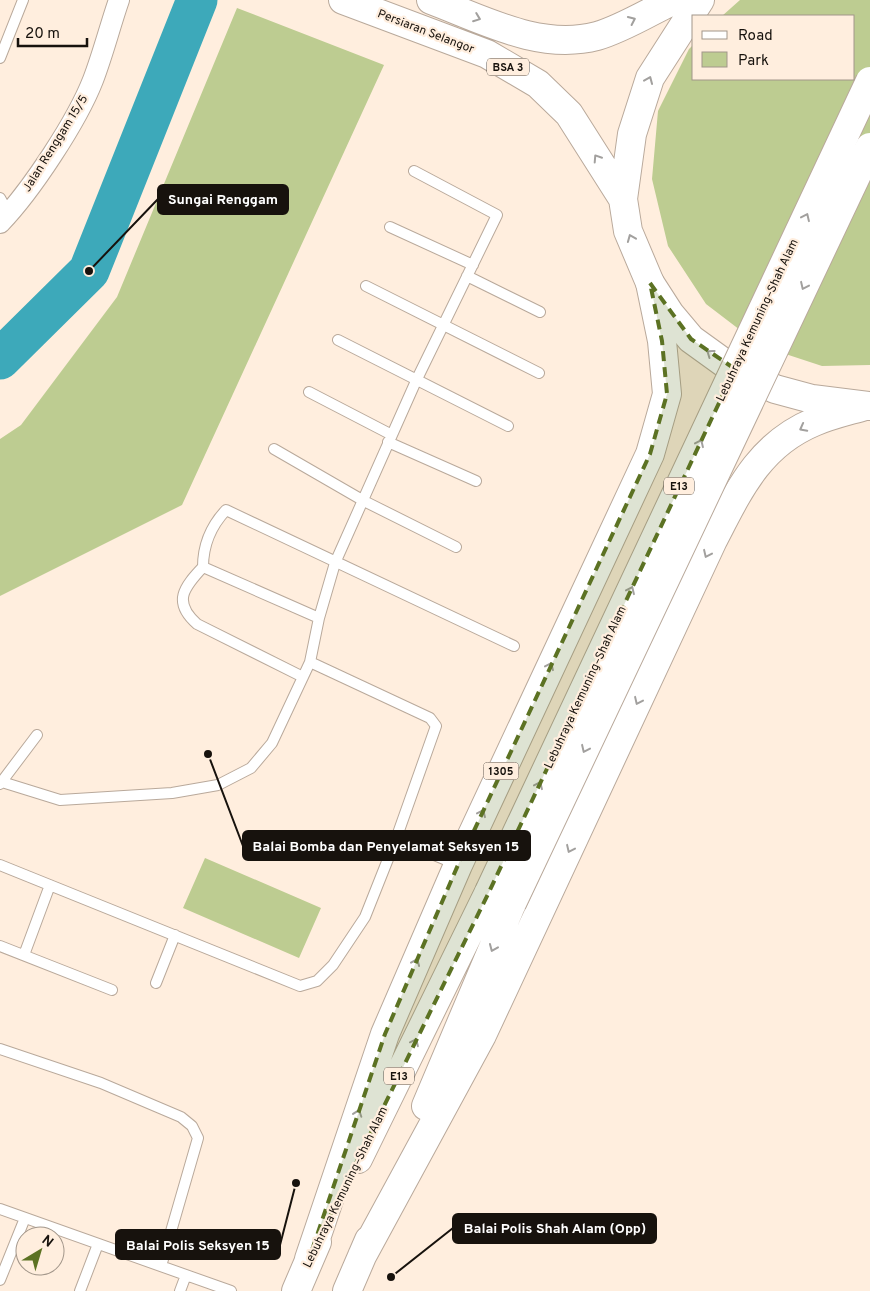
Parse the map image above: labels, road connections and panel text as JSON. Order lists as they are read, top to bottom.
{
  "streets": {
    "main road": [
      "Persiaran Selangor",
      "BSA 3",
      "Lebuhraya Kemuning–Shah Alam",
      "E13",
      "1305"
    ],
    "street": ["Jalan Renggam 15/5"]
  },
  "crossings": [
    ["Lebuhraya Kemuning–Shah Alam", "1305"]
  ],
  "one_way": ["Persiaran Selangor"],
  "places": [
    "Sungai Renggam",
    "Balai Bomba dan Penyelamat Seksyen 15",
    "Balai Polis Seksyen 15",
    "Balai Polis Shah Alam (Opp)"
  ],
  "legend": ["Road", "Park"],
  "scale_bar": "20 m",
  "north": "top right"
}
